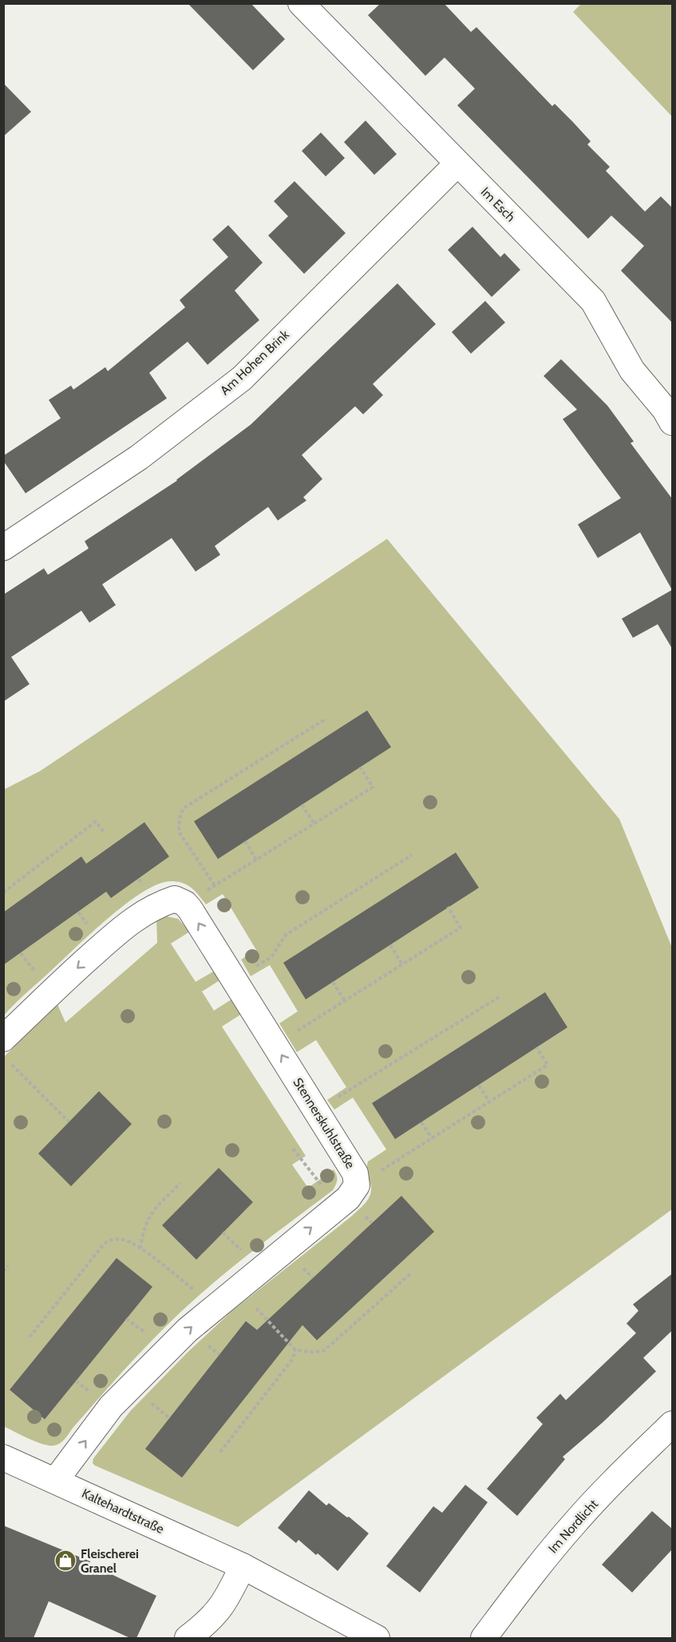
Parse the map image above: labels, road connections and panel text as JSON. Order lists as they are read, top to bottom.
{
  "streets": {
    "street": [
      "Im Esch",
      "Am Hohen Brink",
      "Stennerskuhlstraße",
      "Kaltehardtstraße",
      "Im Nordlicht"
    ]
  },
  "crossings": [
    ["Im Esch", "Am Hohen Brink"],
    ["Stennerskuhlstraße", "Kaltehardtstraße"]
  ],
  "one_way": ["Stennerskuhlstraße"],
  "places": {
    "shop": ["Fleischerei Granel"]
  }
}
